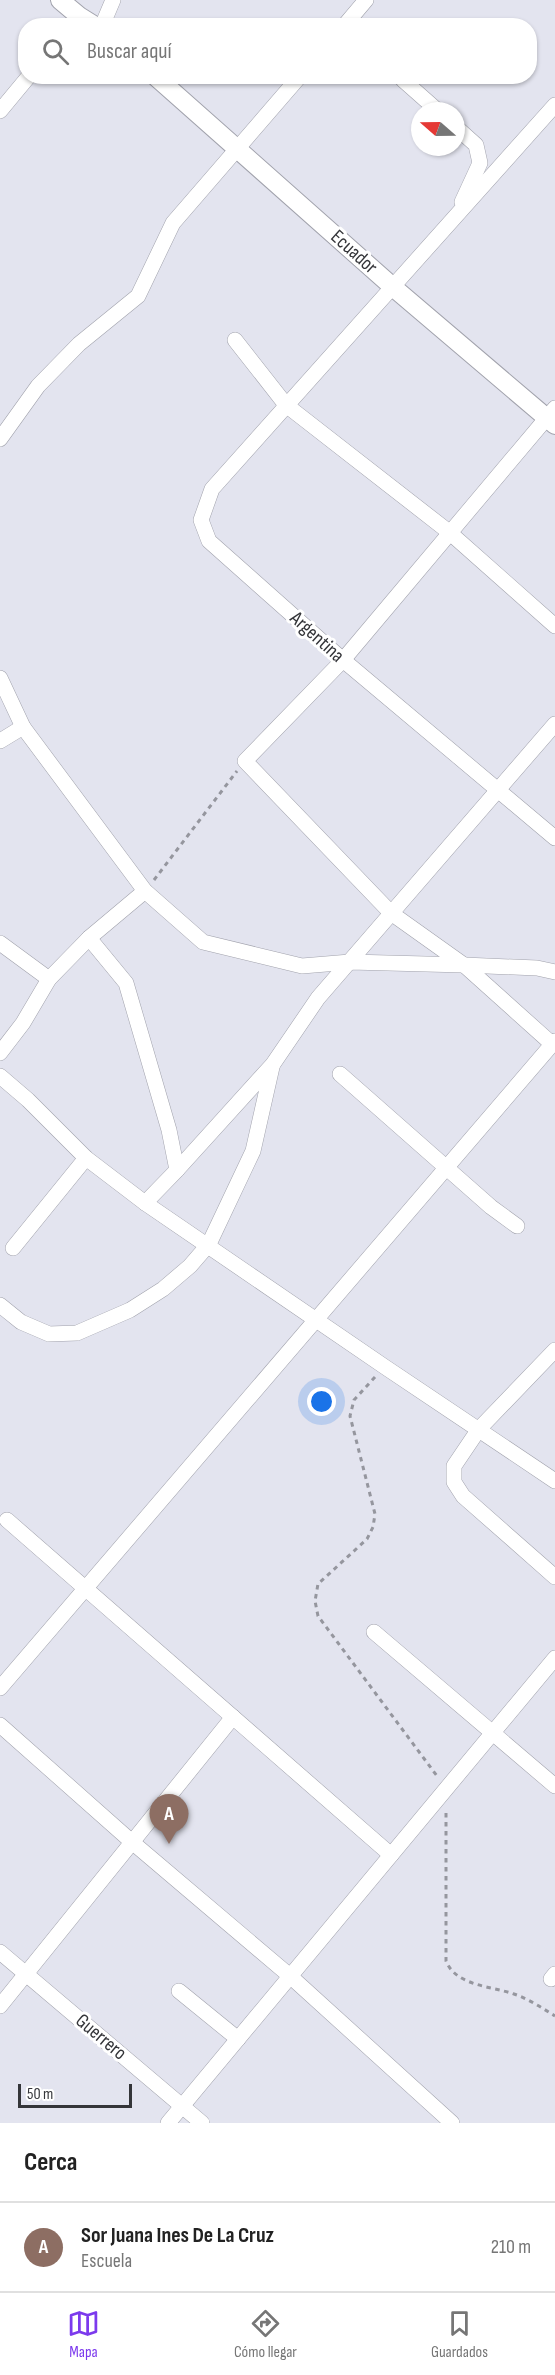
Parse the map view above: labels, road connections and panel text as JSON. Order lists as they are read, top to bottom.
{
  "streets": {
    "street": ["Ecuador", "Argentina", "Guerrero"]
  },
  "crossings": [
    ["Ecuador", "Argentina"]
  ],
  "scale_bar": "50 m",
  "north": "left",
  "page": {
    "search": "Buscar aquí",
    "pins": "A",
    "scale": "50 m",
    "heading": "Cerca",
    "list": [
      {
        "mark": "A",
        "name": "Sor Juana Ines De La Cruz",
        "note": "Escuela",
        "value": "210 m"
      }
    ],
    "nav": ["Mapa", "Cómo llegar", "Guardados"]
  }
}
